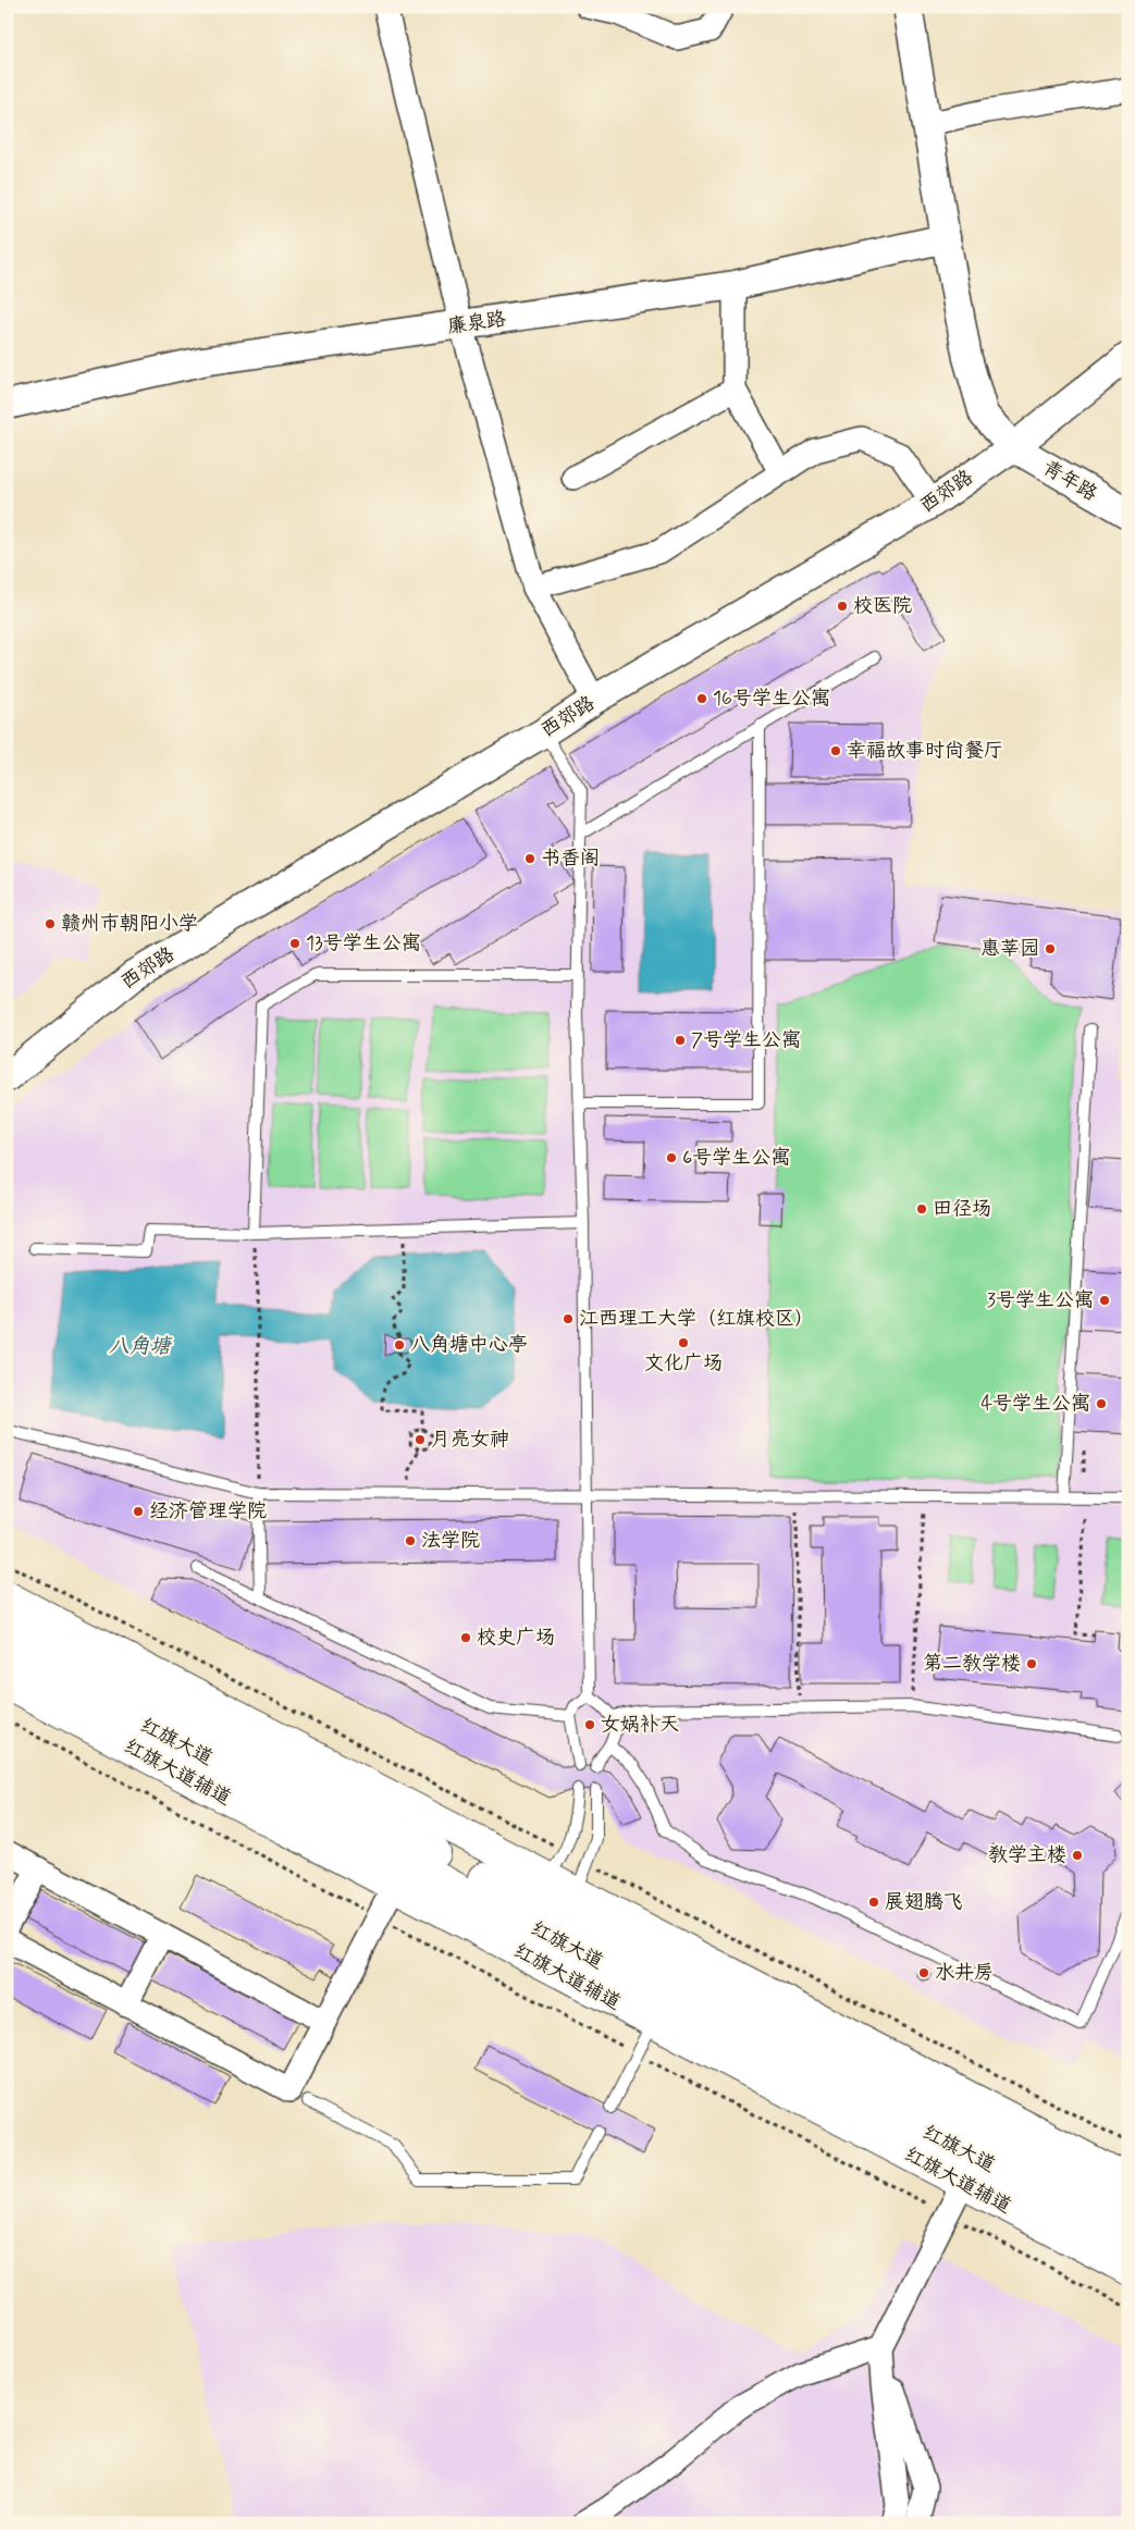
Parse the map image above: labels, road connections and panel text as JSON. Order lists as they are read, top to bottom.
{
  "streets": {
    "main road": ["红旗大道", "红旗大道辅道"],
    "street": ["廉泉路", "青年路", "西郊路"]
  },
  "crossings": [
    ["廉泉路", "青年路"],
    ["青年路", "西郊路"],
    ["红旗大道", "红旗大道辅道"]
  ],
  "water": ["八角塘"],
  "places": [
    "校医院",
    "16号学生公寓",
    "幸福故事时尚餐厅",
    "书香阁",
    "赣州市朝阳小学",
    "13号学生公寓",
    "惠莘园",
    "7号学生公寓",
    "6号学生公寓",
    "田径场",
    "3号学生公寓",
    "江西理工大学（红旗校区）",
    "文化广场",
    "八角塘中心亭",
    "4号学生公寓",
    "月亮女神",
    "经济管理学院",
    "法学院",
    "校史广场",
    "第二教学楼",
    "女娲补天",
    "教学主楼",
    "展翅腾飞",
    "水井房"
  ]
}
